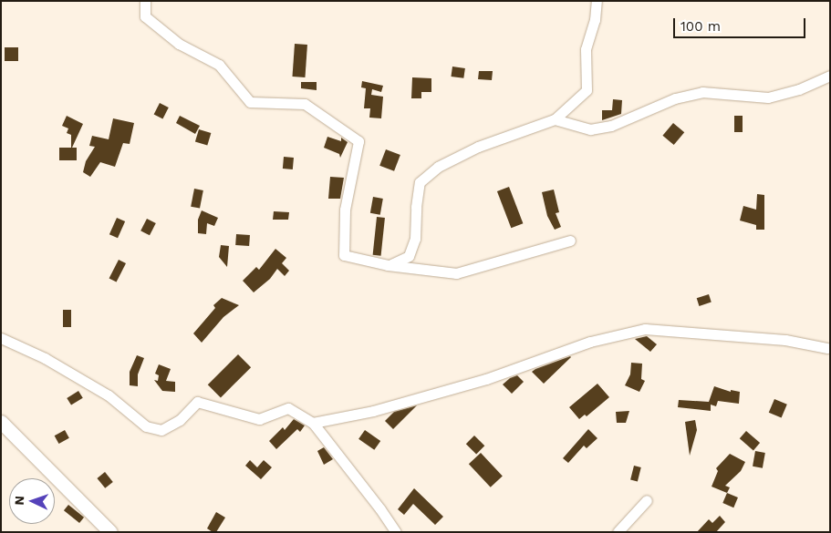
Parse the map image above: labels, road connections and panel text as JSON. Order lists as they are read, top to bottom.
{
  "scale_bar": "100 m",
  "north": "left"
}
